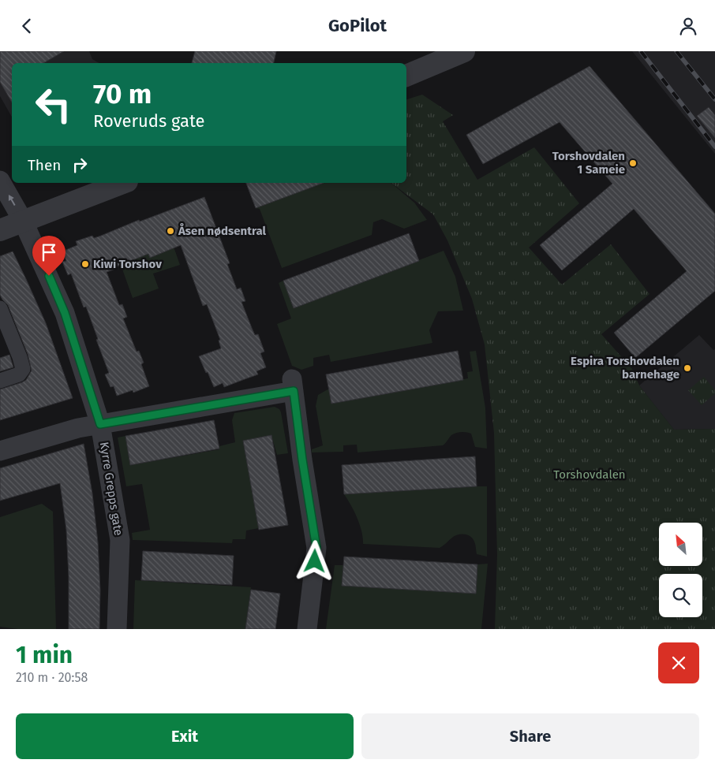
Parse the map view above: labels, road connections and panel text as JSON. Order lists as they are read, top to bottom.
{
  "streets": {
    "street": ["Kyrre Grepps gate"]
  },
  "parks": ["Torshovdalen"],
  "places": [
    "Torshovdalen 1 Sameie",
    "Åsen nødsentral",
    "Kiwi Torshov",
    "Espira Torshovdalen barnehage"
  ],
  "north": "top left",
  "page": {
    "header": "GoPilot",
    "turn": ["70 m", "Roveruds gate"],
    "then": "Then",
    "heading": ["1 min", "210 m · 20:58"],
    "buttons": ["Exit", "Share"]
  }
}
